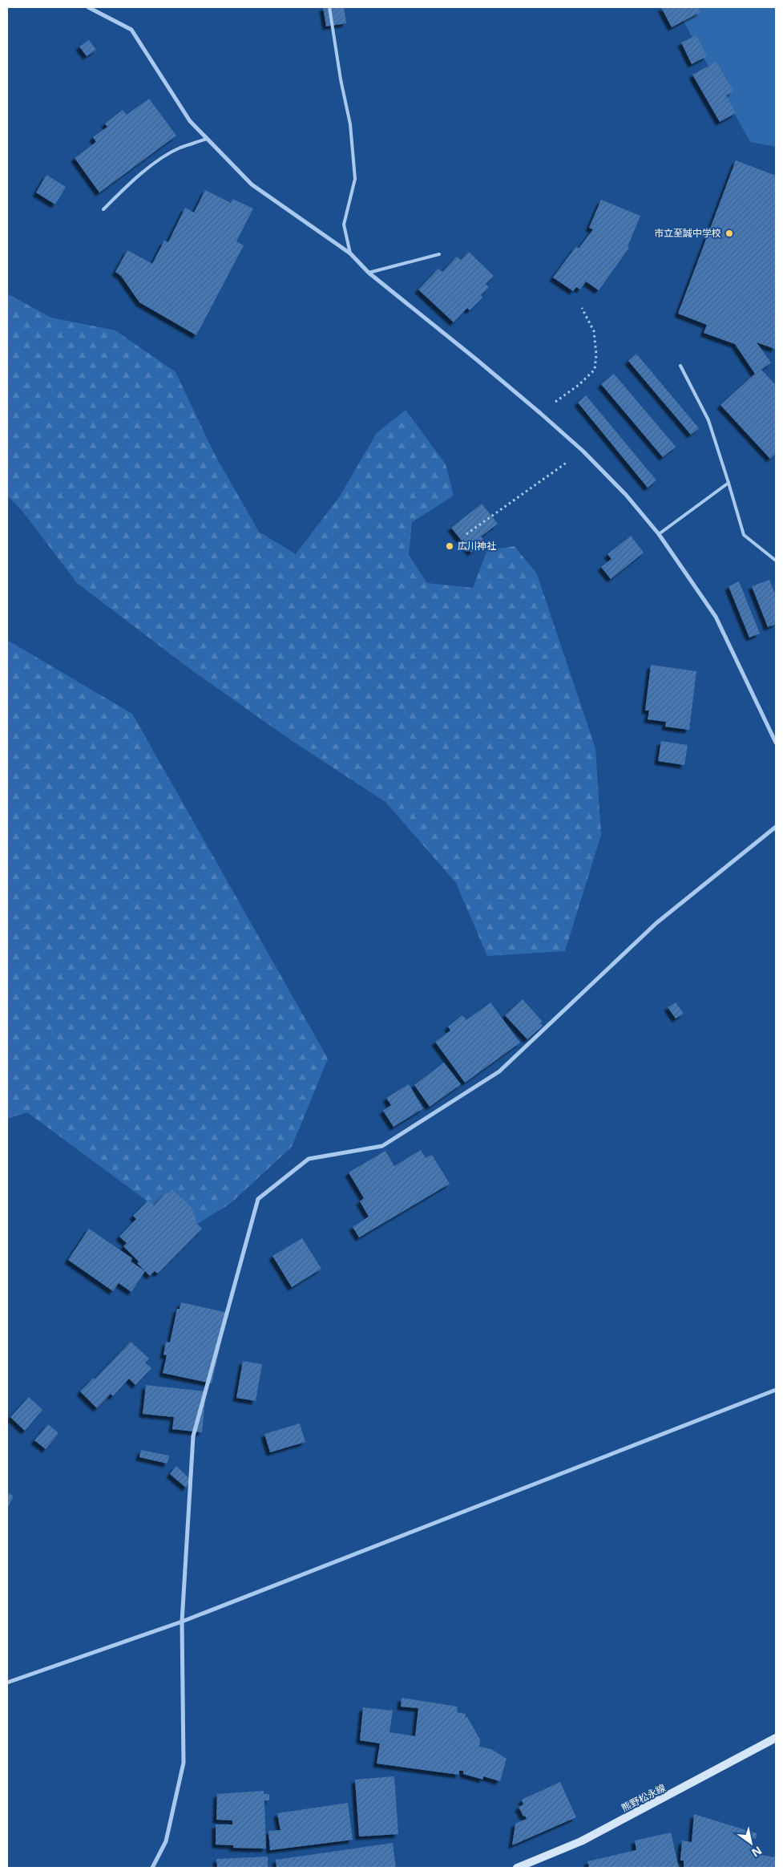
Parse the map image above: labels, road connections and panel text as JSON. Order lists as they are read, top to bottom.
{
  "streets": {
    "main road": ["熊野松永線"]
  },
  "places": ["市立至誠中学校", "広川神社"],
  "north": "bottom right"
}
